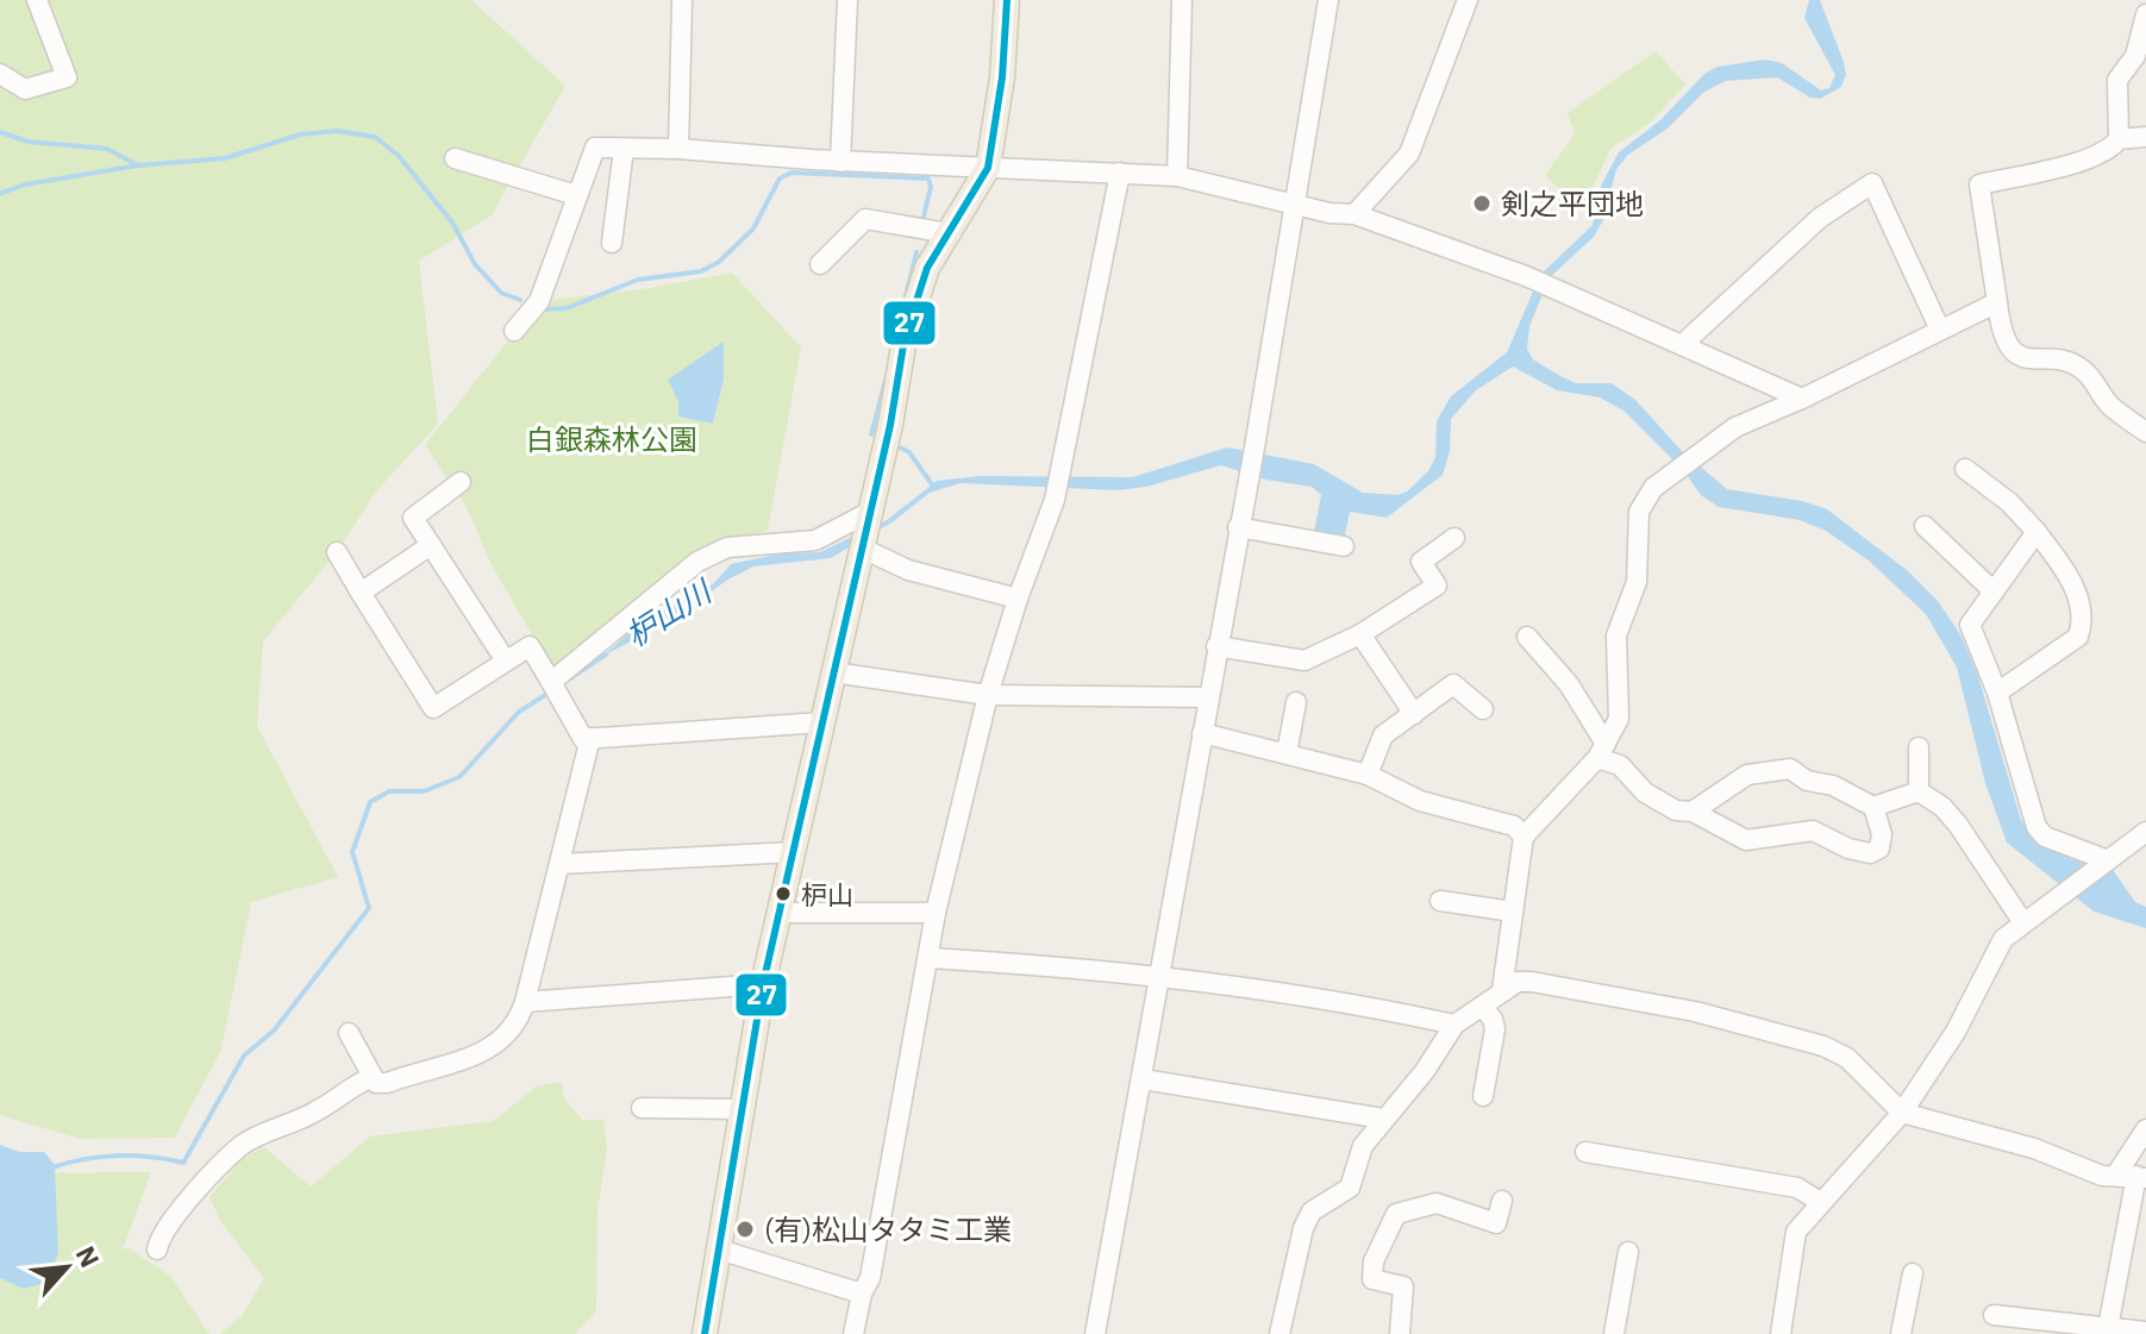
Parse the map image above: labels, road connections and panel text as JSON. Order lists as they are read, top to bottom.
{
  "water": ["枦山川"],
  "parks": ["白銀森林公園"],
  "places": ["剣之平団地", "枦山", "(有)松山タタミ工業"],
  "lines": ["transit line 27"],
  "north": "top right"
}
